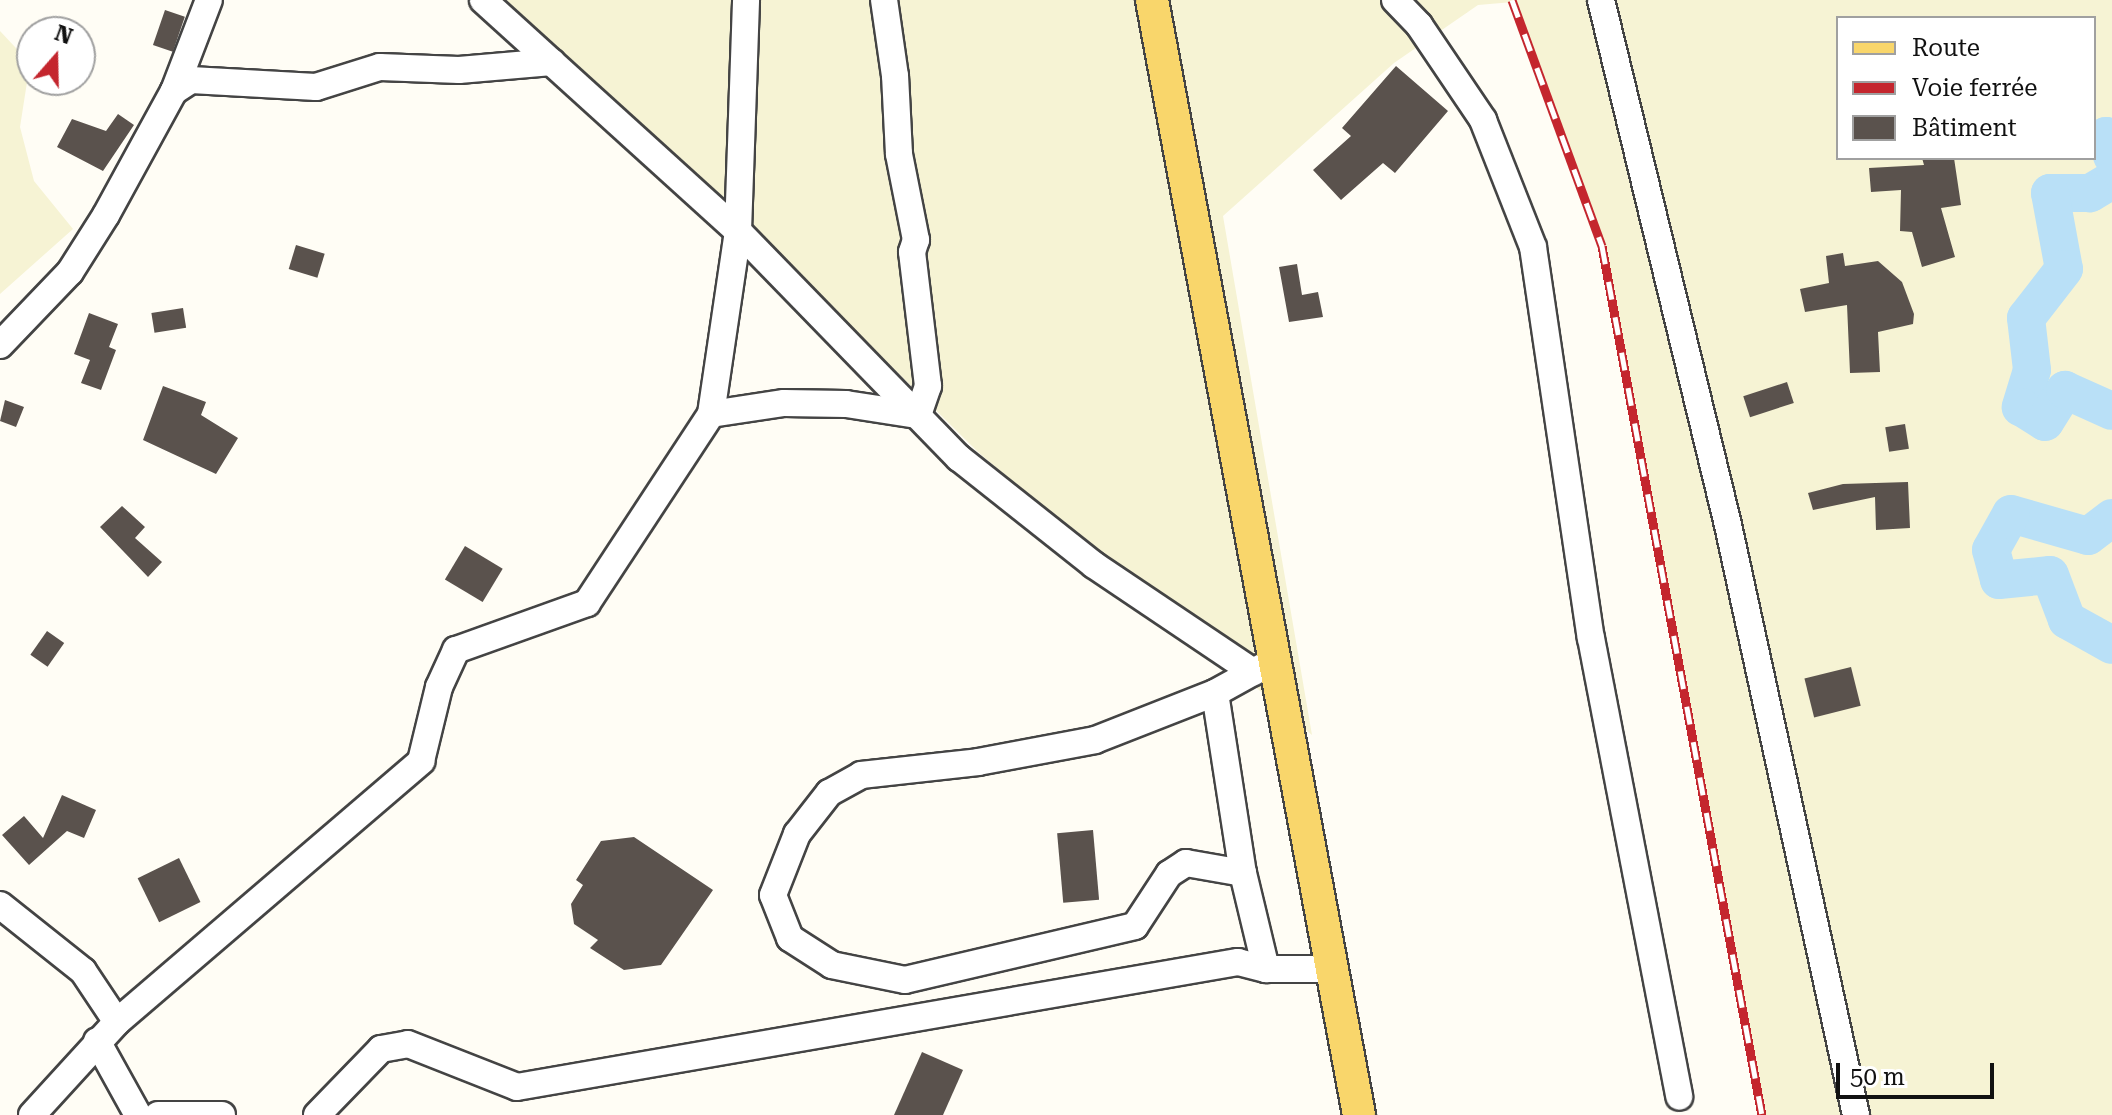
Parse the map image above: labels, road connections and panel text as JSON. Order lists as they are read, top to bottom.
{
  "legend": ["Route", "Voie ferrée", "Bâtiment"],
  "scale_bar": "50 m",
  "north": "top"
}
